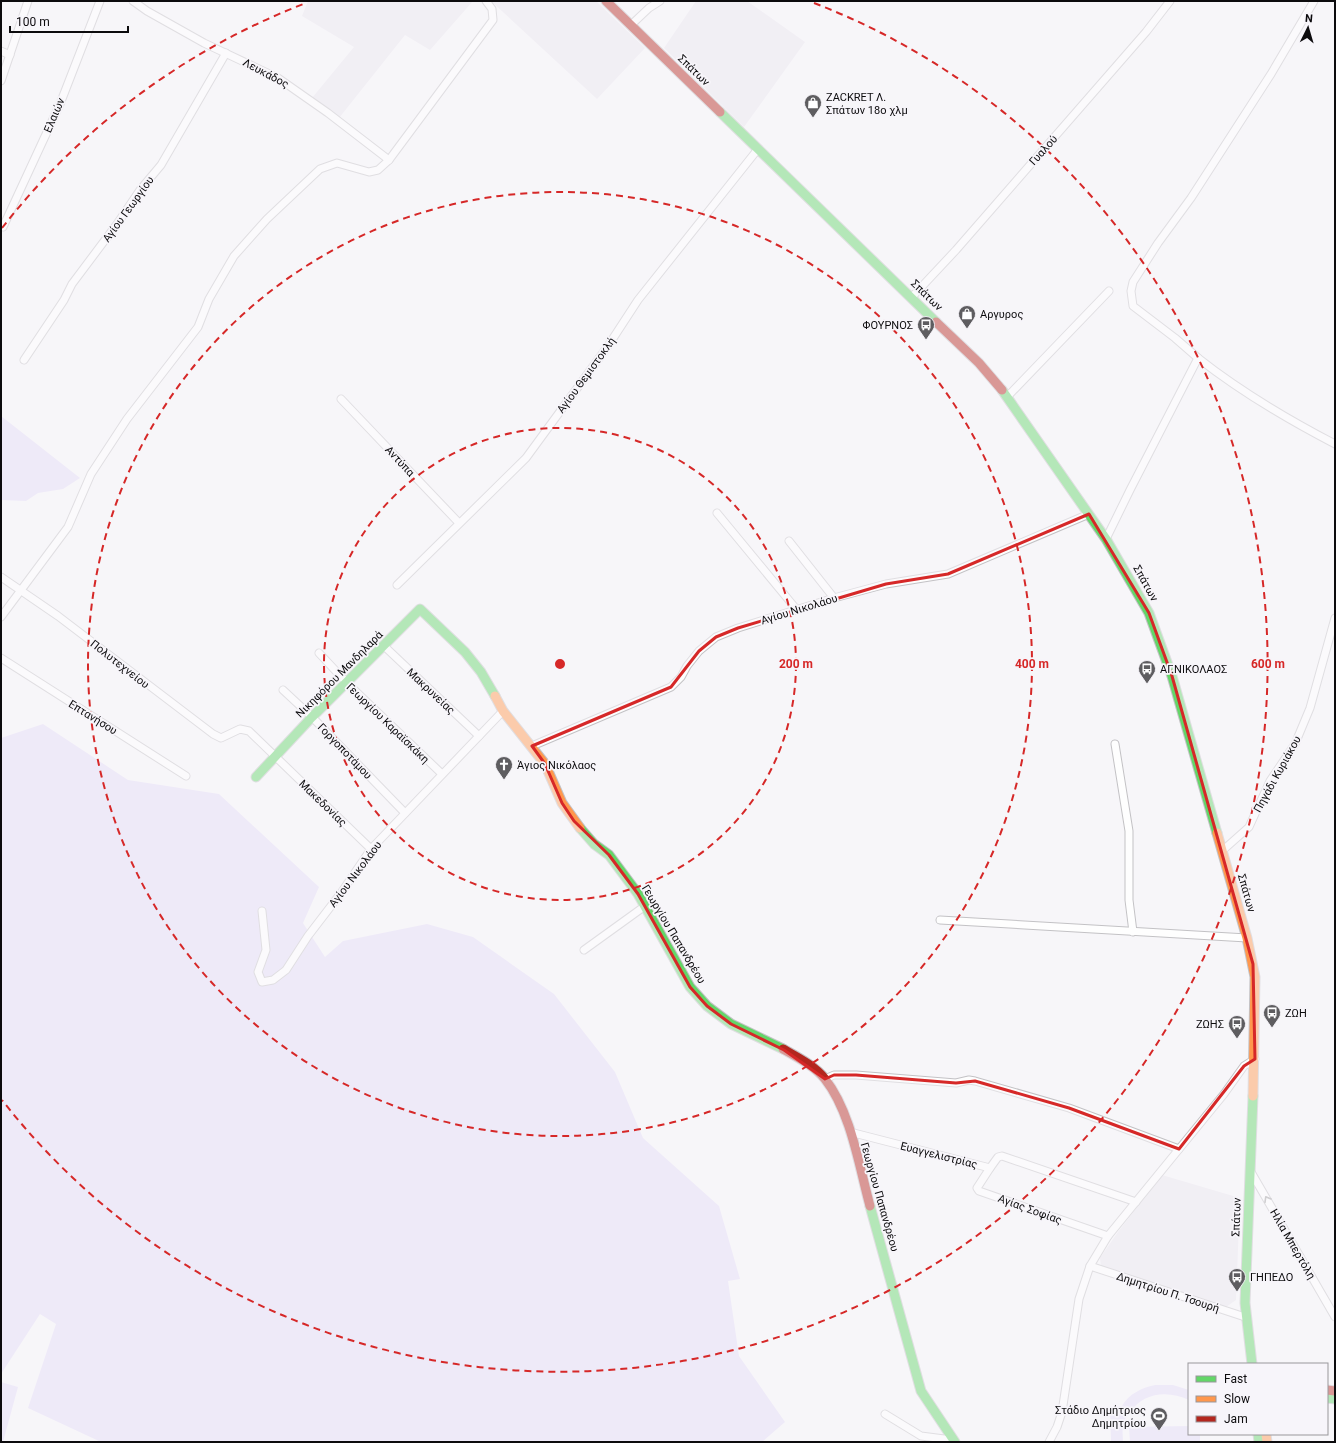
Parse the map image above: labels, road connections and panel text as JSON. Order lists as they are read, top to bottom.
{
  "streets": {
    "main road": ["Σπάτων", "Νικηφόρου Μανδηλαρά", "Γεωργίου Παπανδρέου"],
    "street": [
      "Λευκάδος",
      "Ελαιών",
      "Γυαλού",
      "Αγίου Γεωργίου",
      "Αγίου Θεμιστοκλή",
      "Αντύπα",
      "Αγίου Νικολάου",
      "Πολυτεχνείου",
      "Μακρυνείας",
      "Επτανήσου",
      "Γεωργίου Καραϊσκάκη",
      "Γοργοποτάμου",
      "Πηγάδι Κυριάκου",
      "Μακεδονίας",
      "Ευαγγελιστρίας",
      "Αγίας Σοφίας",
      "Ηλία Μπερτόλη",
      "Δημητρίου Π. Τσουρή"
    ]
  },
  "crossings": [
    ["Σπάτων", "Γυαλού"],
    ["Σπάτων", "Αγίου Θεμιστοκλή"],
    ["Σπάτων", "Αγίου Νικολάου"],
    ["Σπάτων", "Πηγάδι Κυριάκου"],
    ["Σπάτων", "Ηλία Μπερτόλη"],
    ["Σπάτων", "Δημητρίου Π. Τσουρή"],
    ["Λευκάδος", "Αγίου Γεωργίου"],
    ["Αγίου Θεμιστοκλή", "Αντύπα"],
    ["Αγίου Νικολάου", "Μακρυνείας"],
    ["Αγίου Νικολάου", "Γεωργίου Καραϊσκάκη"],
    ["Αγίου Νικολάου", "Γοργοποτάμου"],
    ["Αγίου Νικολάου", "Μακεδονίας"],
    ["Αγίου Νικολάου", "Γεωργίου Παπανδρέου"],
    ["Πολυτεχνείου", "Μακεδονίας"],
    ["Νικηφόρου Μανδηλαρά", "Μακρυνείας"],
    ["Νικηφόρου Μανδηλαρά", "Γεωργίου Καραϊσκάκη"],
    ["Νικηφόρου Μανδηλαρά", "Γοργοποτάμου"],
    ["Νικηφόρου Μανδηλαρά", "Μακεδονίας"],
    ["Νικηφόρου Μανδηλαρά", "Γεωργίου Παπανδρέου"],
    ["Γεωργίου Παπανδρέου", "Ευαγγελιστρίας"],
    ["Ευαγγελιστρίας", "Αγίας Σοφίας"]
  ],
  "one_way": ["Ηλία Μπερτόλη"],
  "places": {
    "shop": ["ZACKRET Λ. Σπάτων 18ο χλμ", "Αργυρος"],
    "bus stop": [
      "ΦΟΥΡΝΟΣ",
      "ΑΓ.ΝΙΚΟΛΑΟΣ",
      "ΖΩΗ",
      "ΖΩΗΣ",
      "ΓΗΠΕΔΟ"
    ],
    "church": ["Άγιος Νικόλαος"],
    "sports": ["Στάδιο Δημήτριος Δημητρίου"]
  },
  "legend": ["Fast", "Slow", "Jam"],
  "scale_bar": "100 m",
  "north": "top",
  "rings": ["200 m", "400 m", "600 m"]
}
